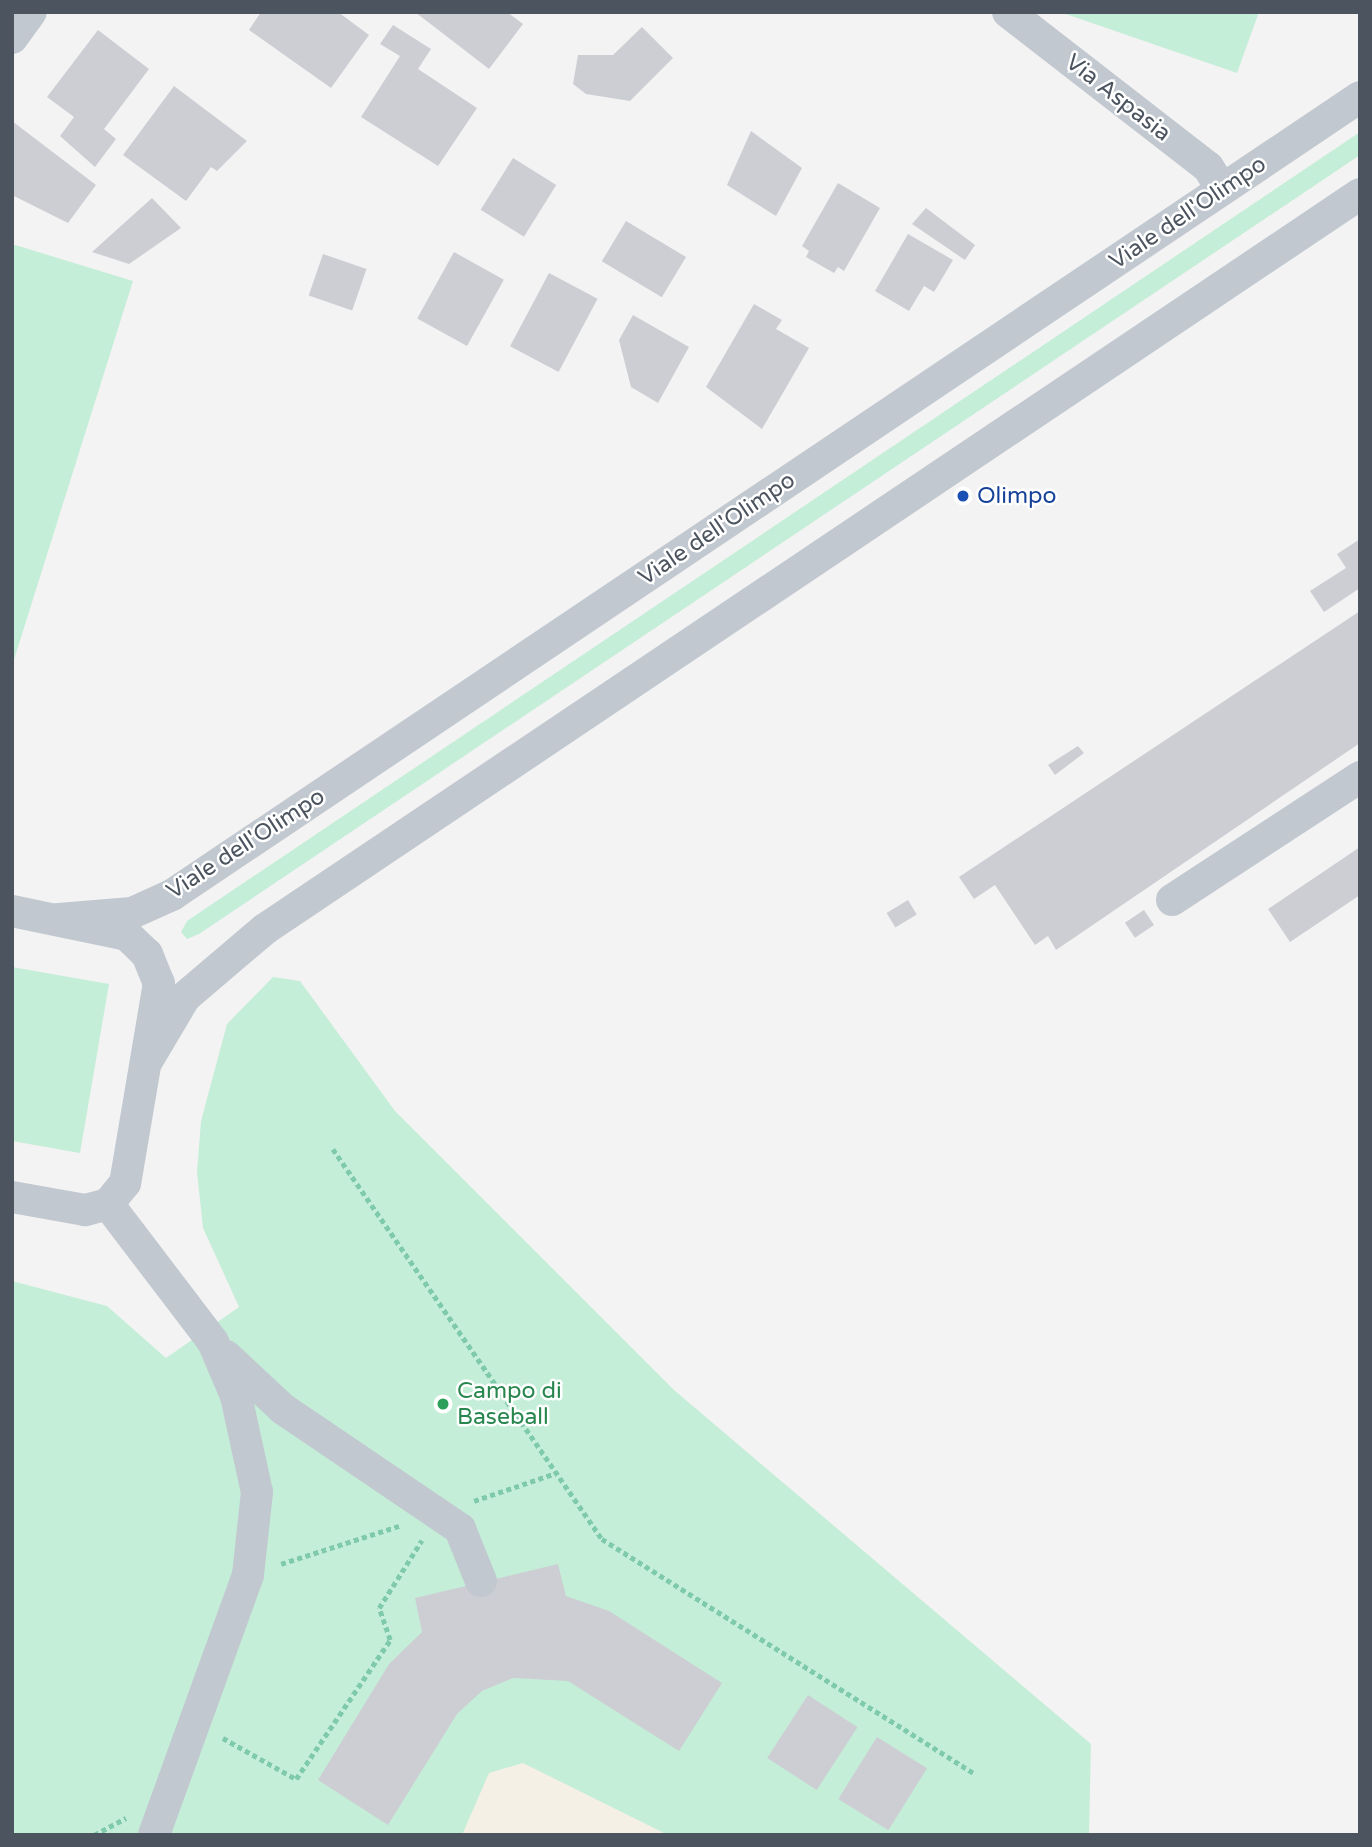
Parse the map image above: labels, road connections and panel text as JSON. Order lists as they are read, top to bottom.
{
  "streets": {
    "street": ["Via Aspasia", "Viale dell'Olimpo"]
  },
  "crossings": [
    ["Via Aspasia", "Viale dell'Olimpo"]
  ],
  "places": ["Olimpo", "Campo di Baseball"]
}
